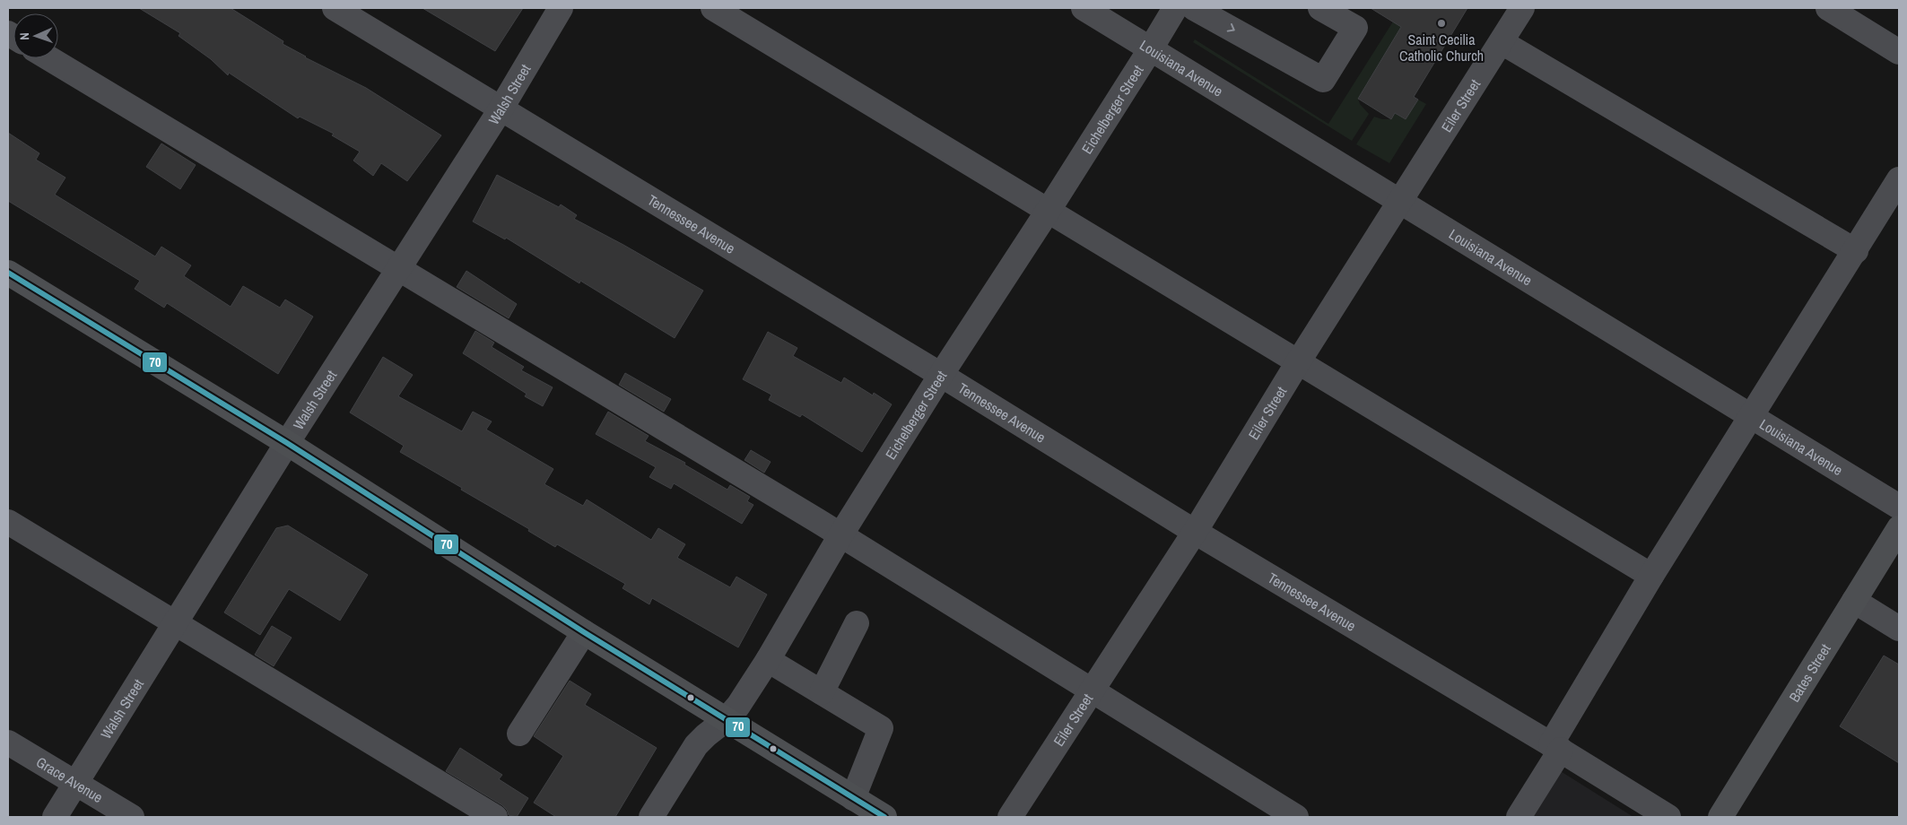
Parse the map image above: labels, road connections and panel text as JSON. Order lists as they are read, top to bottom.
{
  "streets": {
    "main road": ["Bates Street"],
    "street": [
      "Louisiana Avenue",
      "Walsh Street",
      "Eiler Street",
      "Eichelberger Street",
      "Tennessee Avenue",
      "Grace Avenue"
    ]
  },
  "crossings": [
    ["Louisiana Avenue", "Eiler Street"],
    ["Louisiana Avenue", "Eichelberger Street"],
    ["Walsh Street", "Tennessee Avenue"],
    ["Walsh Street", "Grace Avenue"],
    ["Eiler Street", "Tennessee Avenue"],
    ["Eichelberger Street", "Tennessee Avenue"]
  ],
  "places": ["Saint Cecilia Catholic Church"],
  "lines": ["transit line 70"],
  "north": "left"
}
